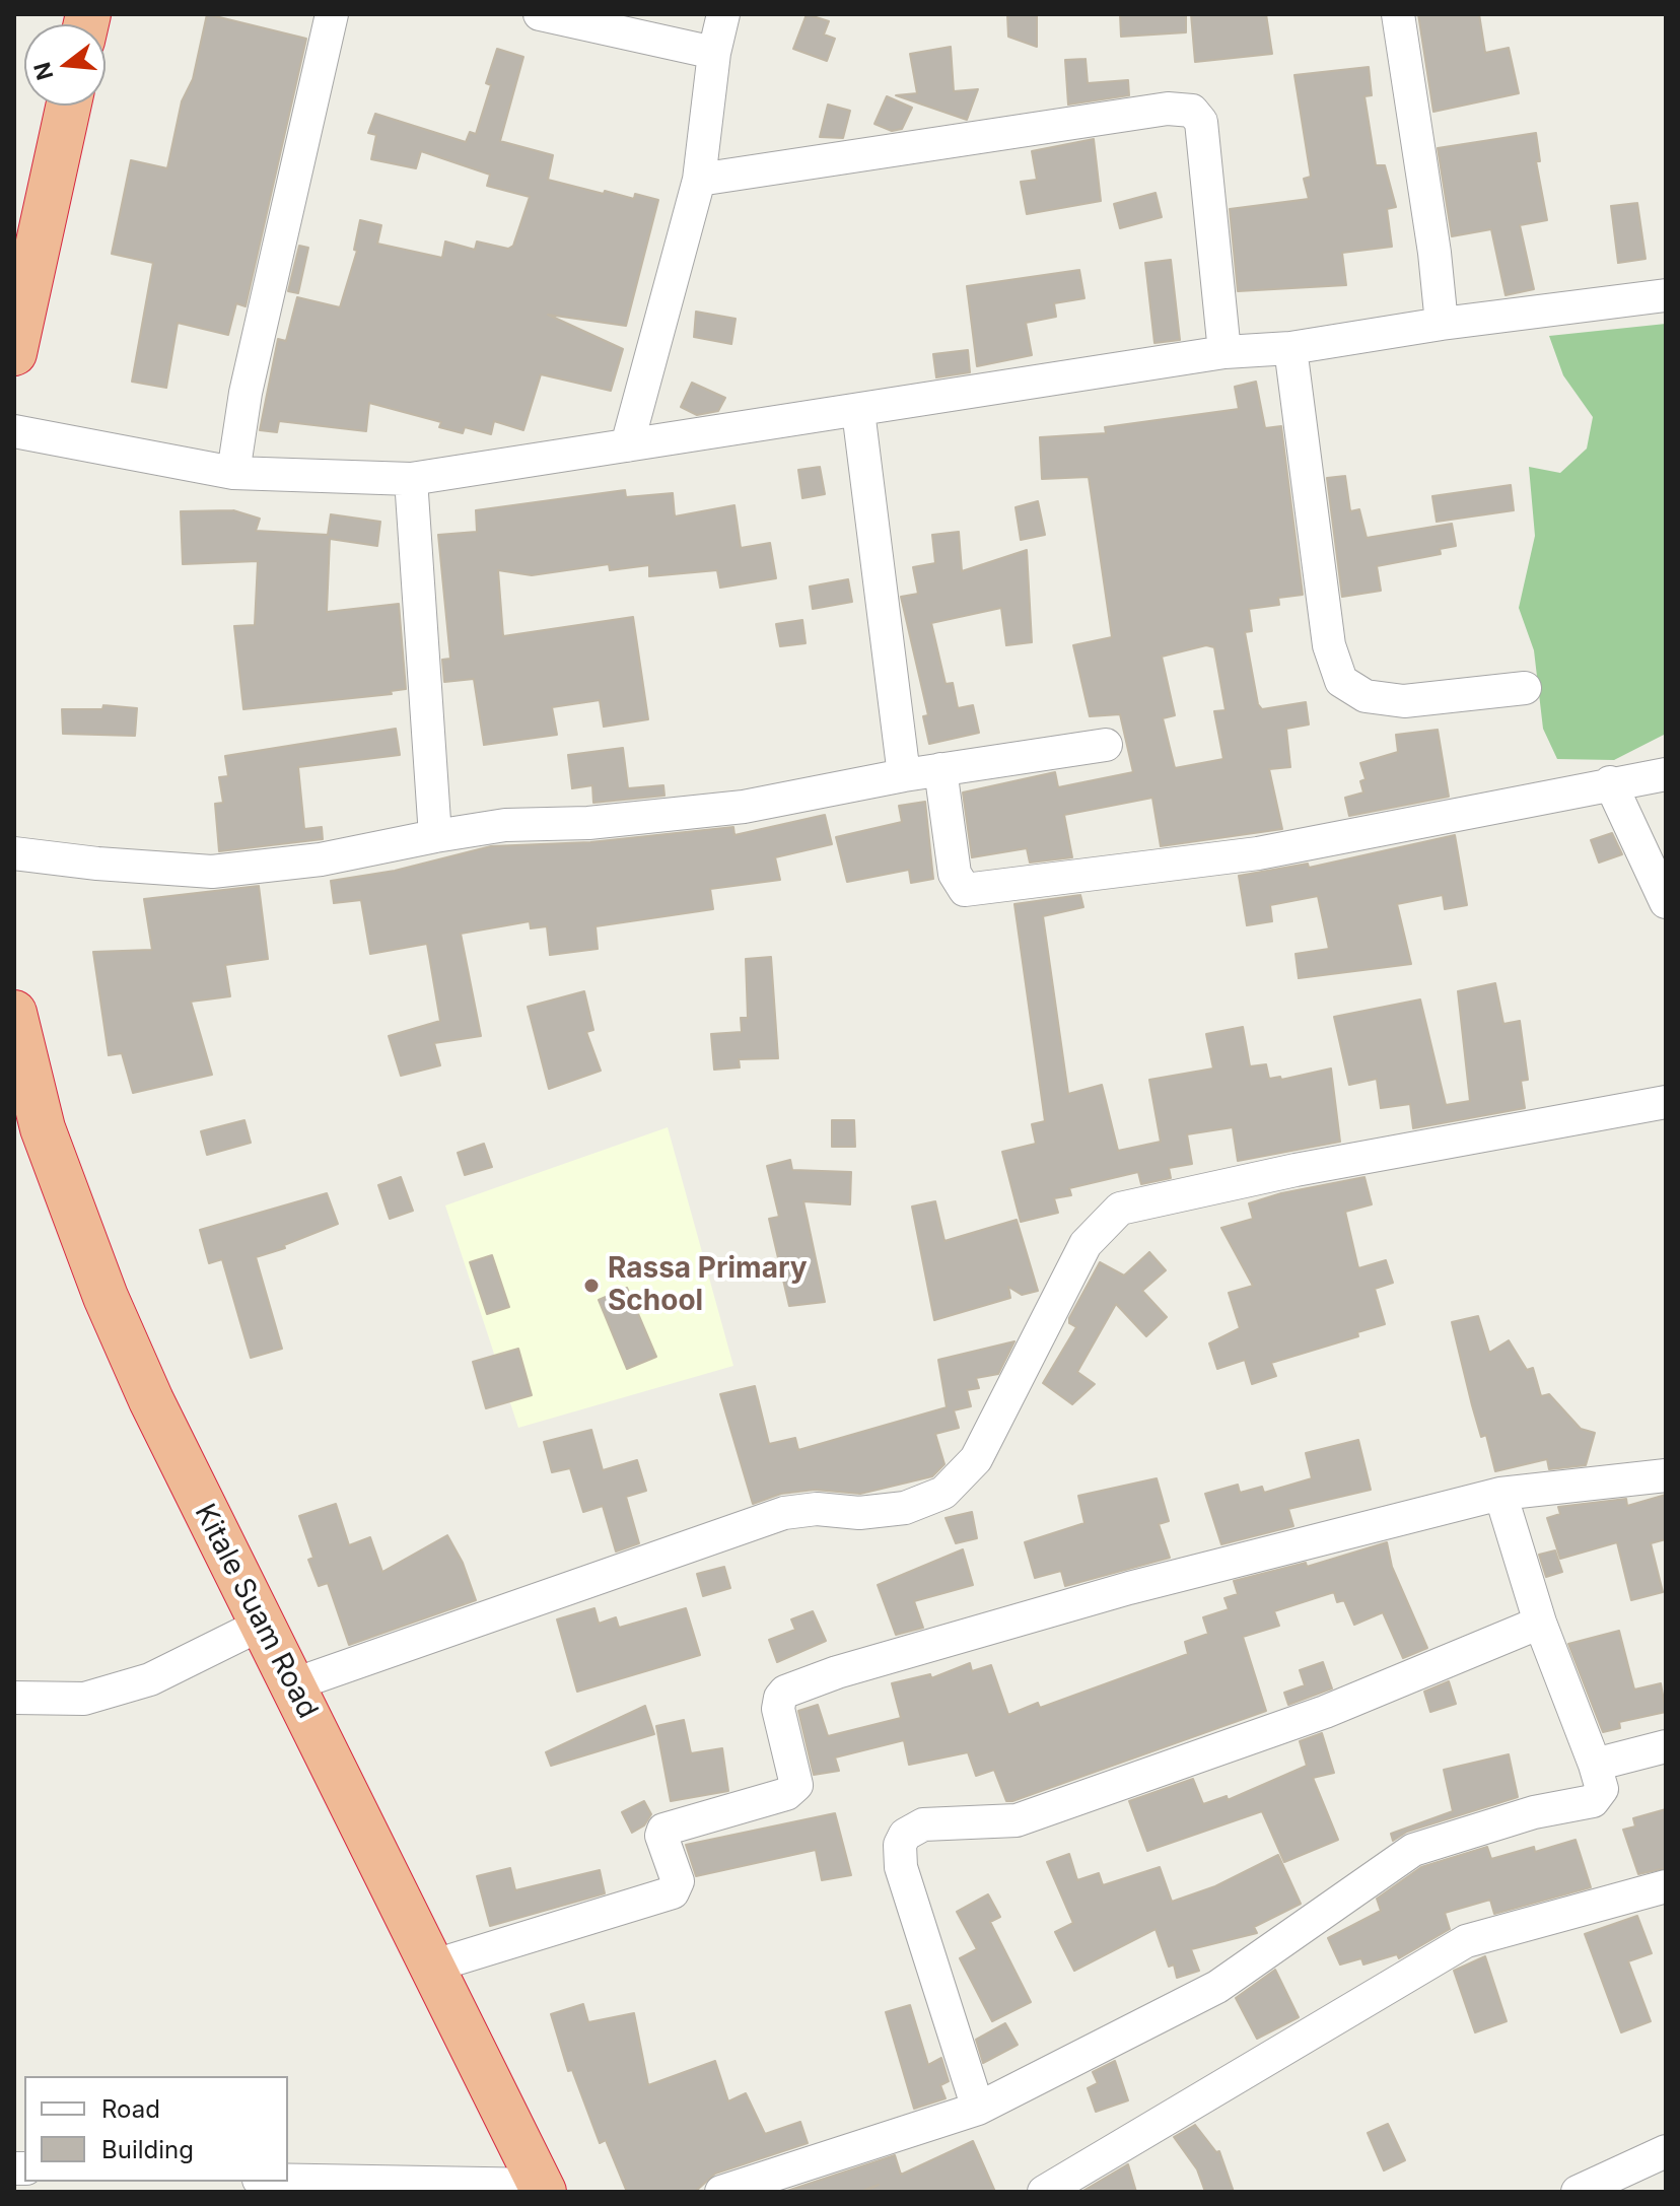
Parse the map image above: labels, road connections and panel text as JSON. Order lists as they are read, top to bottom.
{
  "streets": {
    "highway": ["Kitale Suam Road"]
  },
  "places": ["Rassa Primary School"],
  "legend": ["Road", "Building"],
  "north": "left"
}
